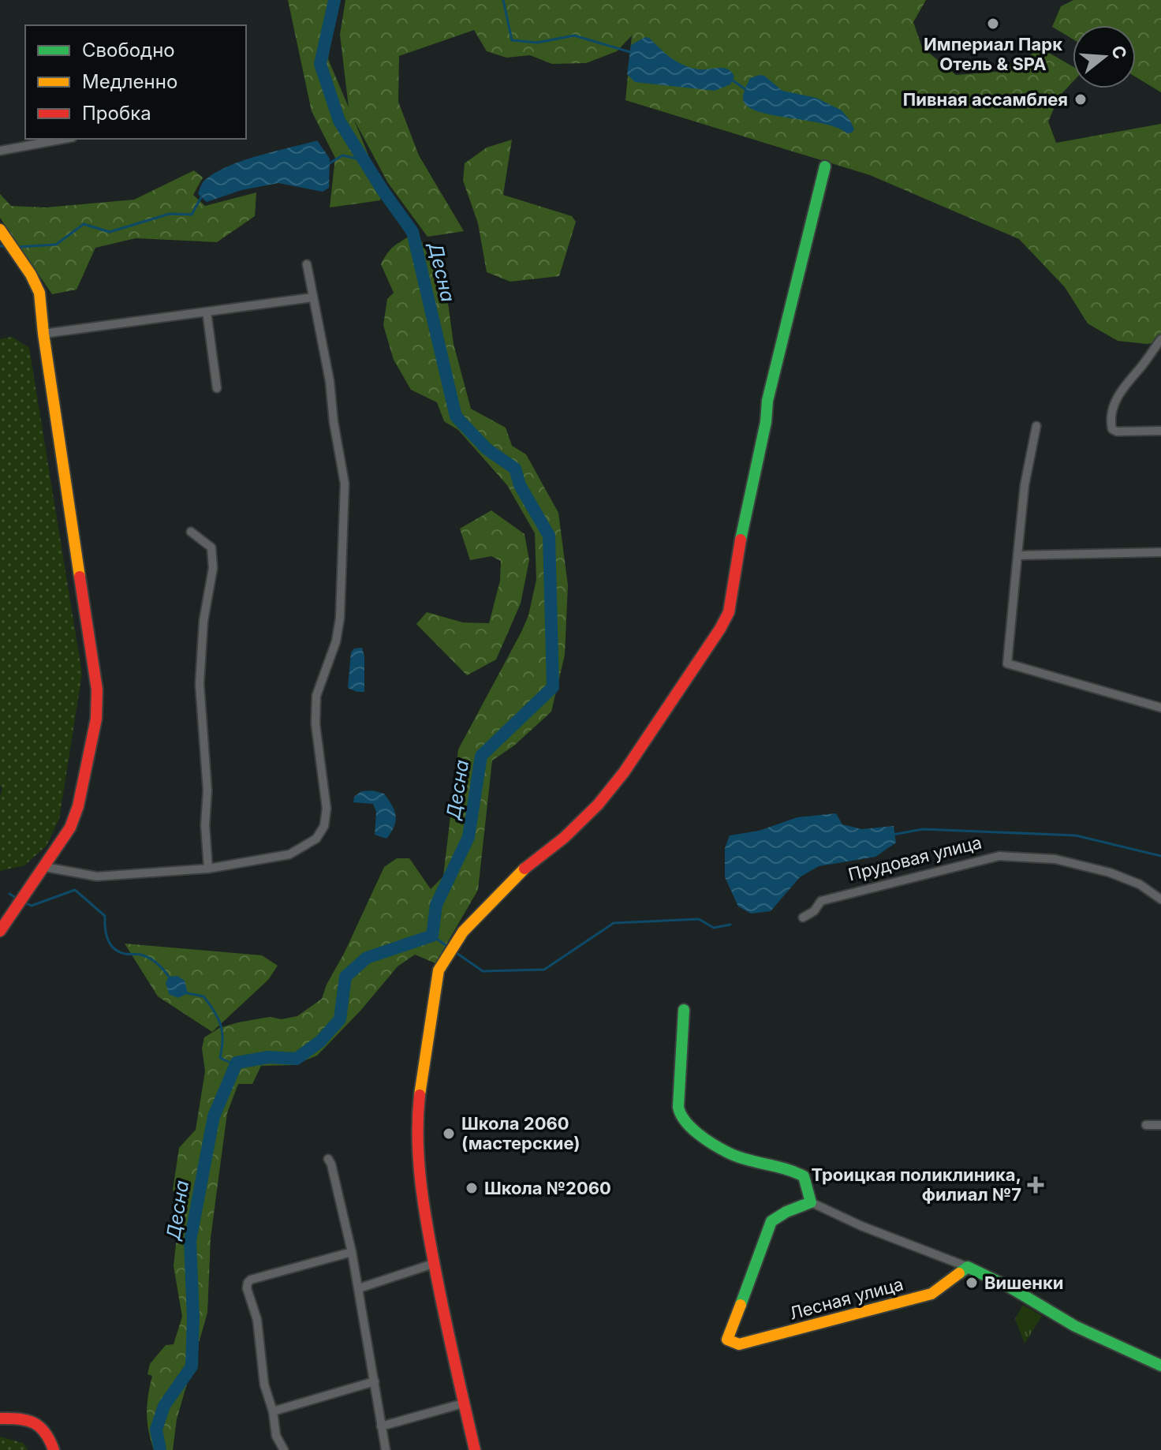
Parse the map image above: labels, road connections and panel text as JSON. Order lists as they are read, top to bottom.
{
  "streets": {
    "street": ["Прудовая улица", "Лесная улица"]
  },
  "water": ["Десна"],
  "places": {
    "other": [
      "Империал Парк Отель & SPA",
      "Пивная ассамблея",
      "Школа 2060 (мастерские)",
      "Школа №2060",
      "Вишенки"
    ],
    "health": ["Троицкая поликлиника, филиал №7"]
  },
  "legend": ["Свободно", "Медленно", "Пробка"],
  "north": "right"
}
